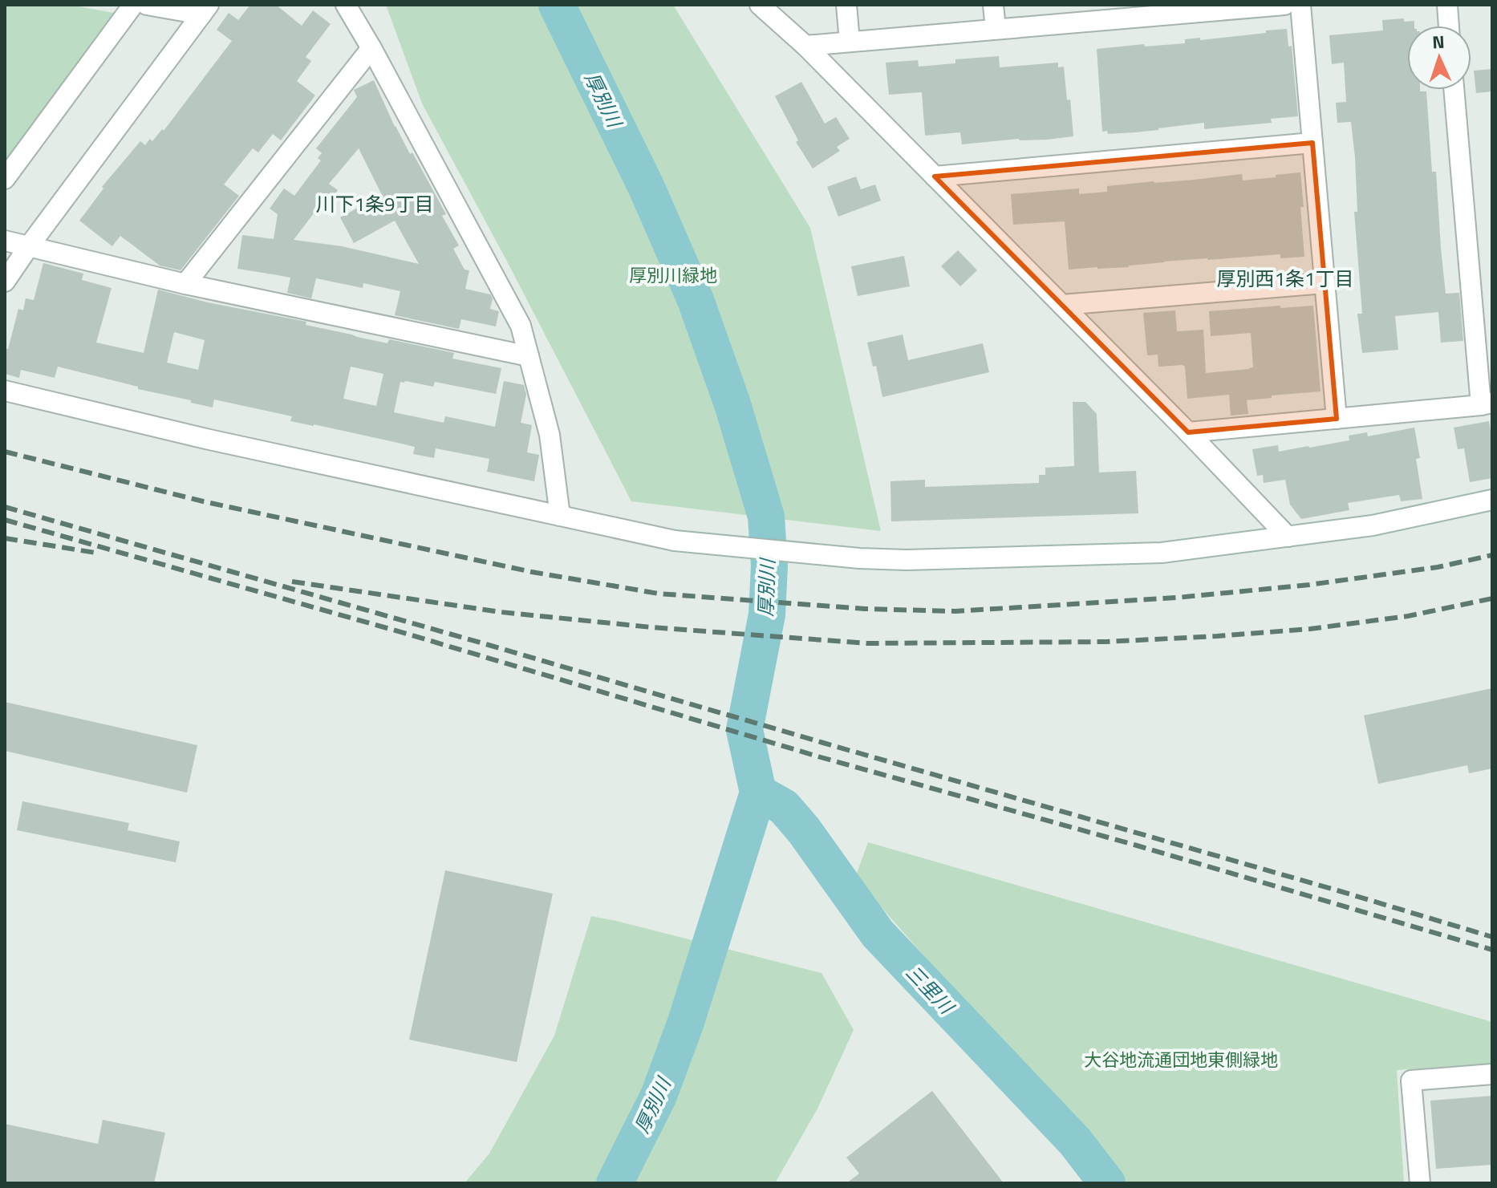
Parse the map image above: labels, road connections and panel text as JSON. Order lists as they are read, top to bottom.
{
  "districts": ["川下1条9丁目", "厚別西1条1丁目"],
  "water": ["厚別川", "三里川"],
  "parks": ["厚別川緑地", "大谷地流通団地東側緑地"],
  "north": "top"
}
